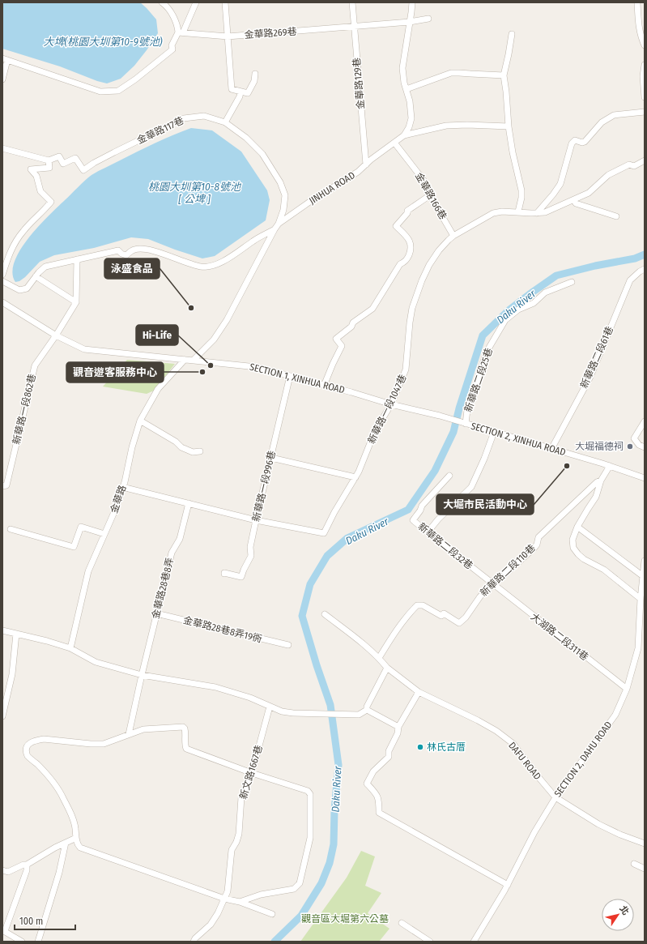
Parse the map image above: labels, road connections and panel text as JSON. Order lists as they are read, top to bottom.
{
  "streets": {
    "street": [
      "金華路269巷",
      "金華路129巷",
      "金華路117巷",
      "JINHUA ROAD",
      "金華路166巷",
      "新華路二段61巷",
      "SECTION 1, XINHUA ROAD",
      "新華路二段25巷",
      "新華路一段862巷",
      "新華路一段1047巷",
      "SECTION 2, XINHUA ROAD",
      "新華路一段996巷",
      "金華路",
      "新華路二段32巷",
      "新華路二段110巷",
      "金華路28巷8弄",
      "金華路28巷8弄19衖",
      "大湖路二段311巷",
      "SECTION 2, DAHU ROAD",
      "DAFU ROAD",
      "新文路1667巷"
    ]
  },
  "crossings": [
    ["金華路269巷", "金華路129巷"],
    ["金華路269巷", "JINHUA ROAD"],
    ["金華路129巷", "JINHUA ROAD"],
    ["金華路117巷", "JINHUA ROAD"],
    ["JINHUA ROAD", "金華路166巷"],
    ["JINHUA ROAD", "SECTION 1, XINHUA ROAD"],
    ["金華路166巷", "新華路一段1047巷"],
    ["新華路二段61巷", "SECTION 2, XINHUA ROAD"],
    ["SECTION 1, XINHUA ROAD", "新華路一段862巷"],
    ["SECTION 1, XINHUA ROAD", "新華路一段1047巷"],
    ["SECTION 1, XINHUA ROAD", "SECTION 2, XINHUA ROAD"],
    ["SECTION 1, XINHUA ROAD", "新華路一段996巷"],
    ["SECTION 1, XINHUA ROAD", "金華路"],
    ["新華路二段25巷", "SECTION 2, XINHUA ROAD"],
    ["新華路一段1047巷", "新華路一段996巷"],
    ["新華路二段32巷", "新華路二段110巷"],
    ["新華路二段32巷", "大湖路二段311巷"],
    ["新華路二段110巷", "大湖路二段311巷"],
    ["新華路二段110巷", "DAFU ROAD"],
    ["金華路28巷8弄", "金華路28巷8弄19衖"],
    ["大湖路二段311巷", "SECTION 2, DAHU ROAD"],
    ["SECTION 2, DAHU ROAD", "DAFU ROAD"]
  ],
  "water": ["大埤(桃園大圳第10-9號池)", "桃園大圳第10-8號池 [ 公埤 ]", "Daku River"],
  "parks": ["觀音區大堀第六公墓"],
  "places": [
    "泳盛食品",
    "Hi-Life",
    "觀音遊客服務中心",
    "大堀福德祠",
    "大堀市民活動中心",
    "林氏古厝"
  ],
  "scale_bar": "100 m",
  "north": "top right"
}
